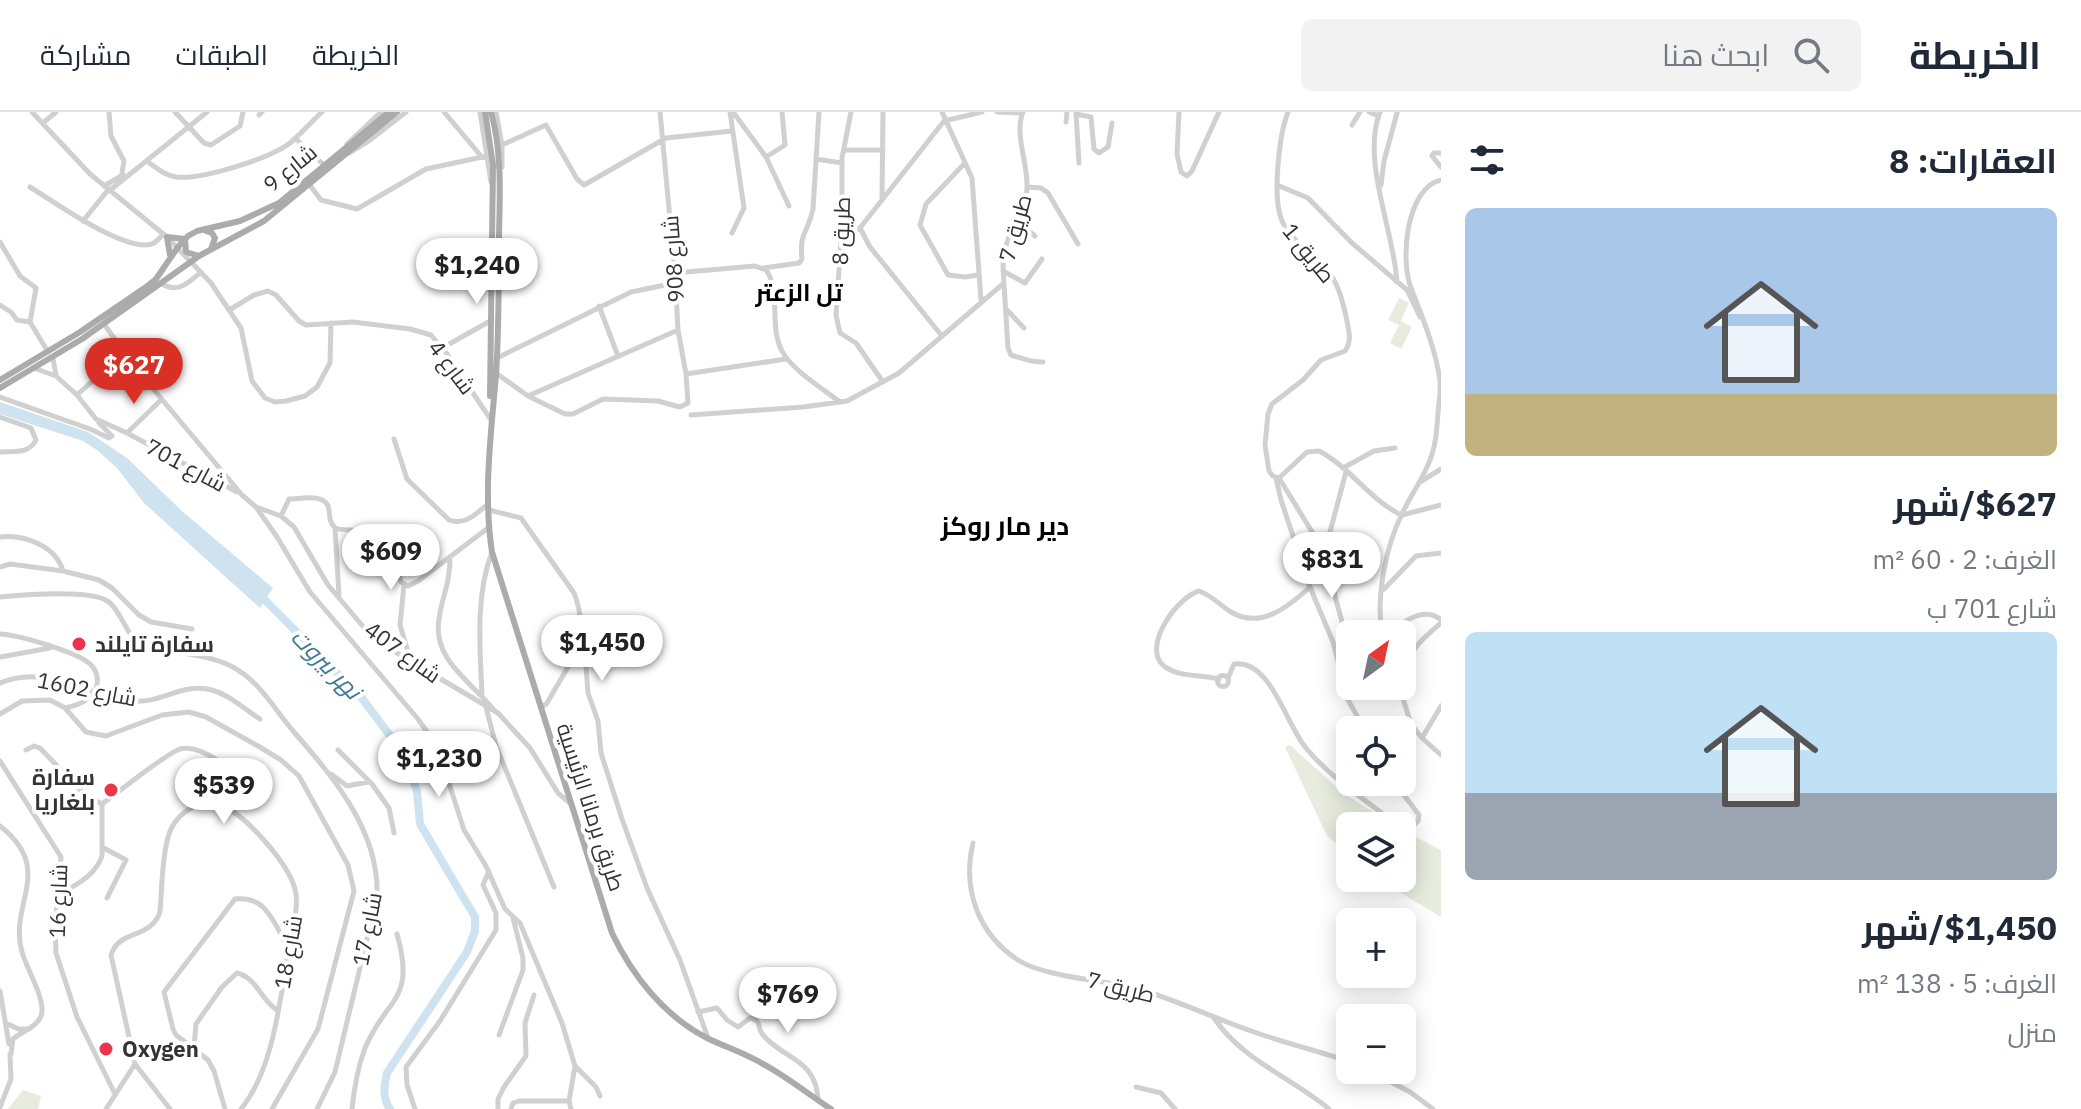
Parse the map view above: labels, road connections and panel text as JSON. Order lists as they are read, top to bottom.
{
  "streets": {
    "main road": ["شارع 9", "طريق برمانا الرئيسية"],
    "street": [
      "7 طريق",
      "طريق 8",
      "طريق 1",
      "شارع 908",
      "شارع 4",
      "شارع 701",
      "شارع 407",
      "شارع 1602",
      "شارع 16",
      "شارع 17",
      "شارع 18",
      "طريق 7"
    ]
  },
  "crossings": [
    ["7 طريق", "طريق 8"],
    ["شارع 4", "طريق برمانا الرئيسية"],
    ["شارع 407", "طريق برمانا الرئيسية"]
  ],
  "districts": ["تل الزعتر", "دير مار روكز"],
  "water": ["نهر بيروت"],
  "places": ["سفارة تايلند", "سفارة بلغاريا", "Oxygen"],
  "north": "top right",
  "page": {
    "header": "الخريطة",
    "search": "ابحث هنا",
    "nav": ["الخريطة", "الطبقات", "مشاركة"],
    "heading": "العقارات: 8",
    "list": [
      {
        "name": "$627/شهر",
        "note": "الغرف: 2 · 60 m² · شارع 701 ب"
      },
      {
        "name": "$1,450/شهر",
        "note": "الغرف: 5 · 138 m² · منزل"
      }
    ],
    "price": [
      "$1,240",
      "$627",
      "$609",
      "$831",
      "$1,450",
      "$1,230",
      "$539",
      "$769"
    ],
    "map_buttons": ["+", "−"]
  }
}
